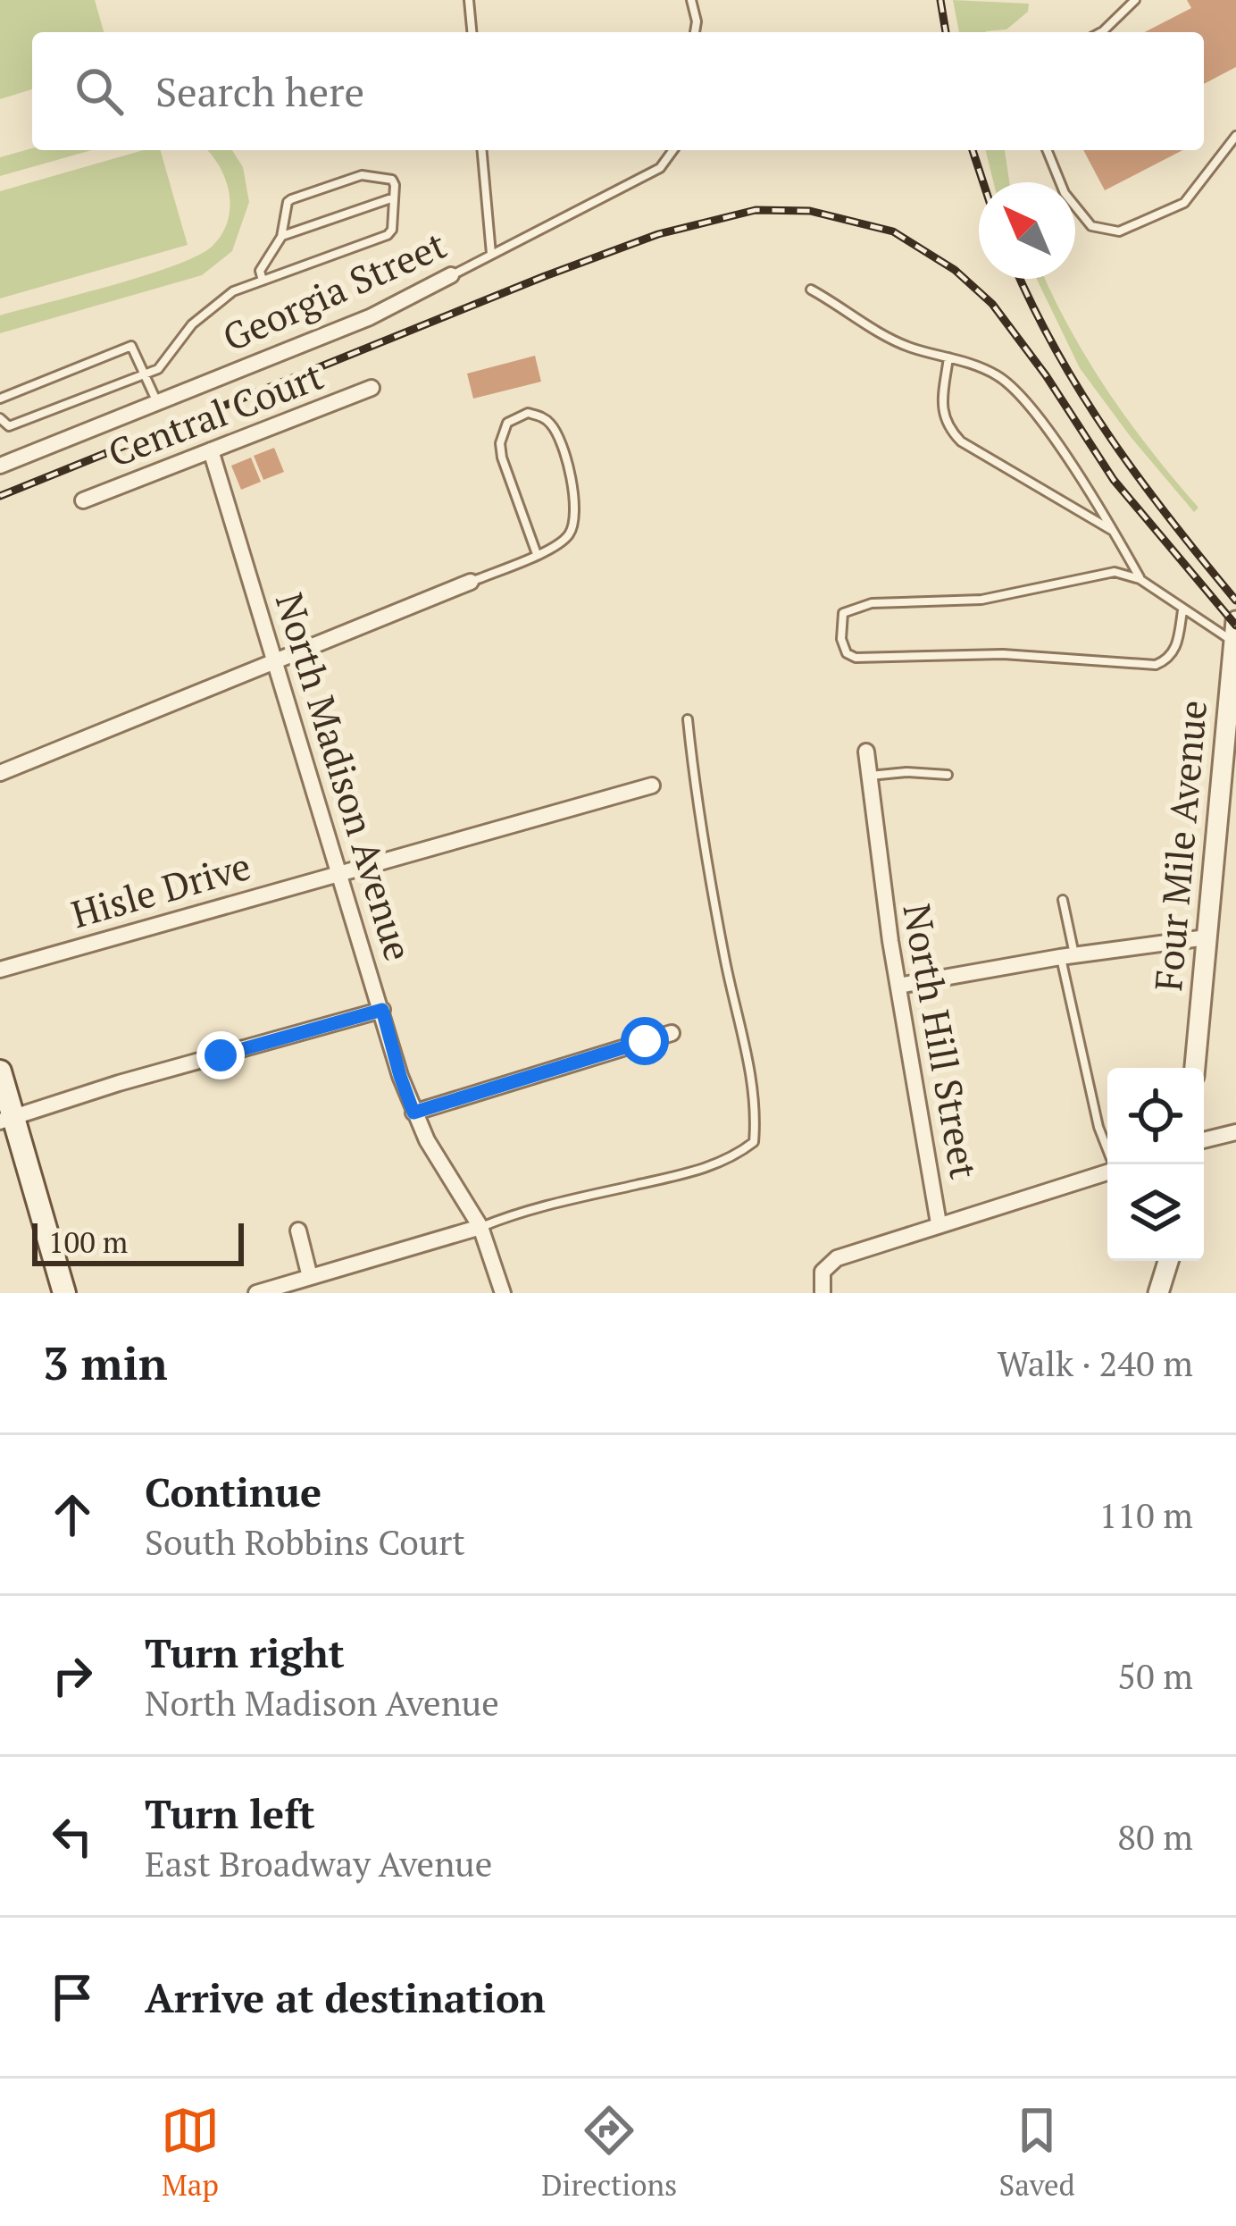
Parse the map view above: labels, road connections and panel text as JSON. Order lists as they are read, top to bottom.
{
  "streets": {
    "street": [
      "Georgia Street",
      "Central Court",
      "North Madison Avenue",
      "Four Mile Avenue",
      "Hisle Drive",
      "North Hill Street"
    ]
  },
  "crossings": [
    ["Central Court", "North Madison Avenue"],
    ["North Madison Avenue", "Hisle Drive"]
  ],
  "scale_bar": "100 m",
  "north": "top left",
  "page": {
    "search": "Search here",
    "scale": "100 m",
    "heading": ["3 min", "Walk · 240 m"],
    "list": [
      ["Continue", "South Robbins Court", "110 m"],
      ["Turn right", "North Madison Avenue", "50 m"],
      ["Turn left", "East Broadway Avenue", "80 m"],
      "Arrive at destination"
    ],
    "nav": ["Map", "Directions", "Saved"]
  }
}
